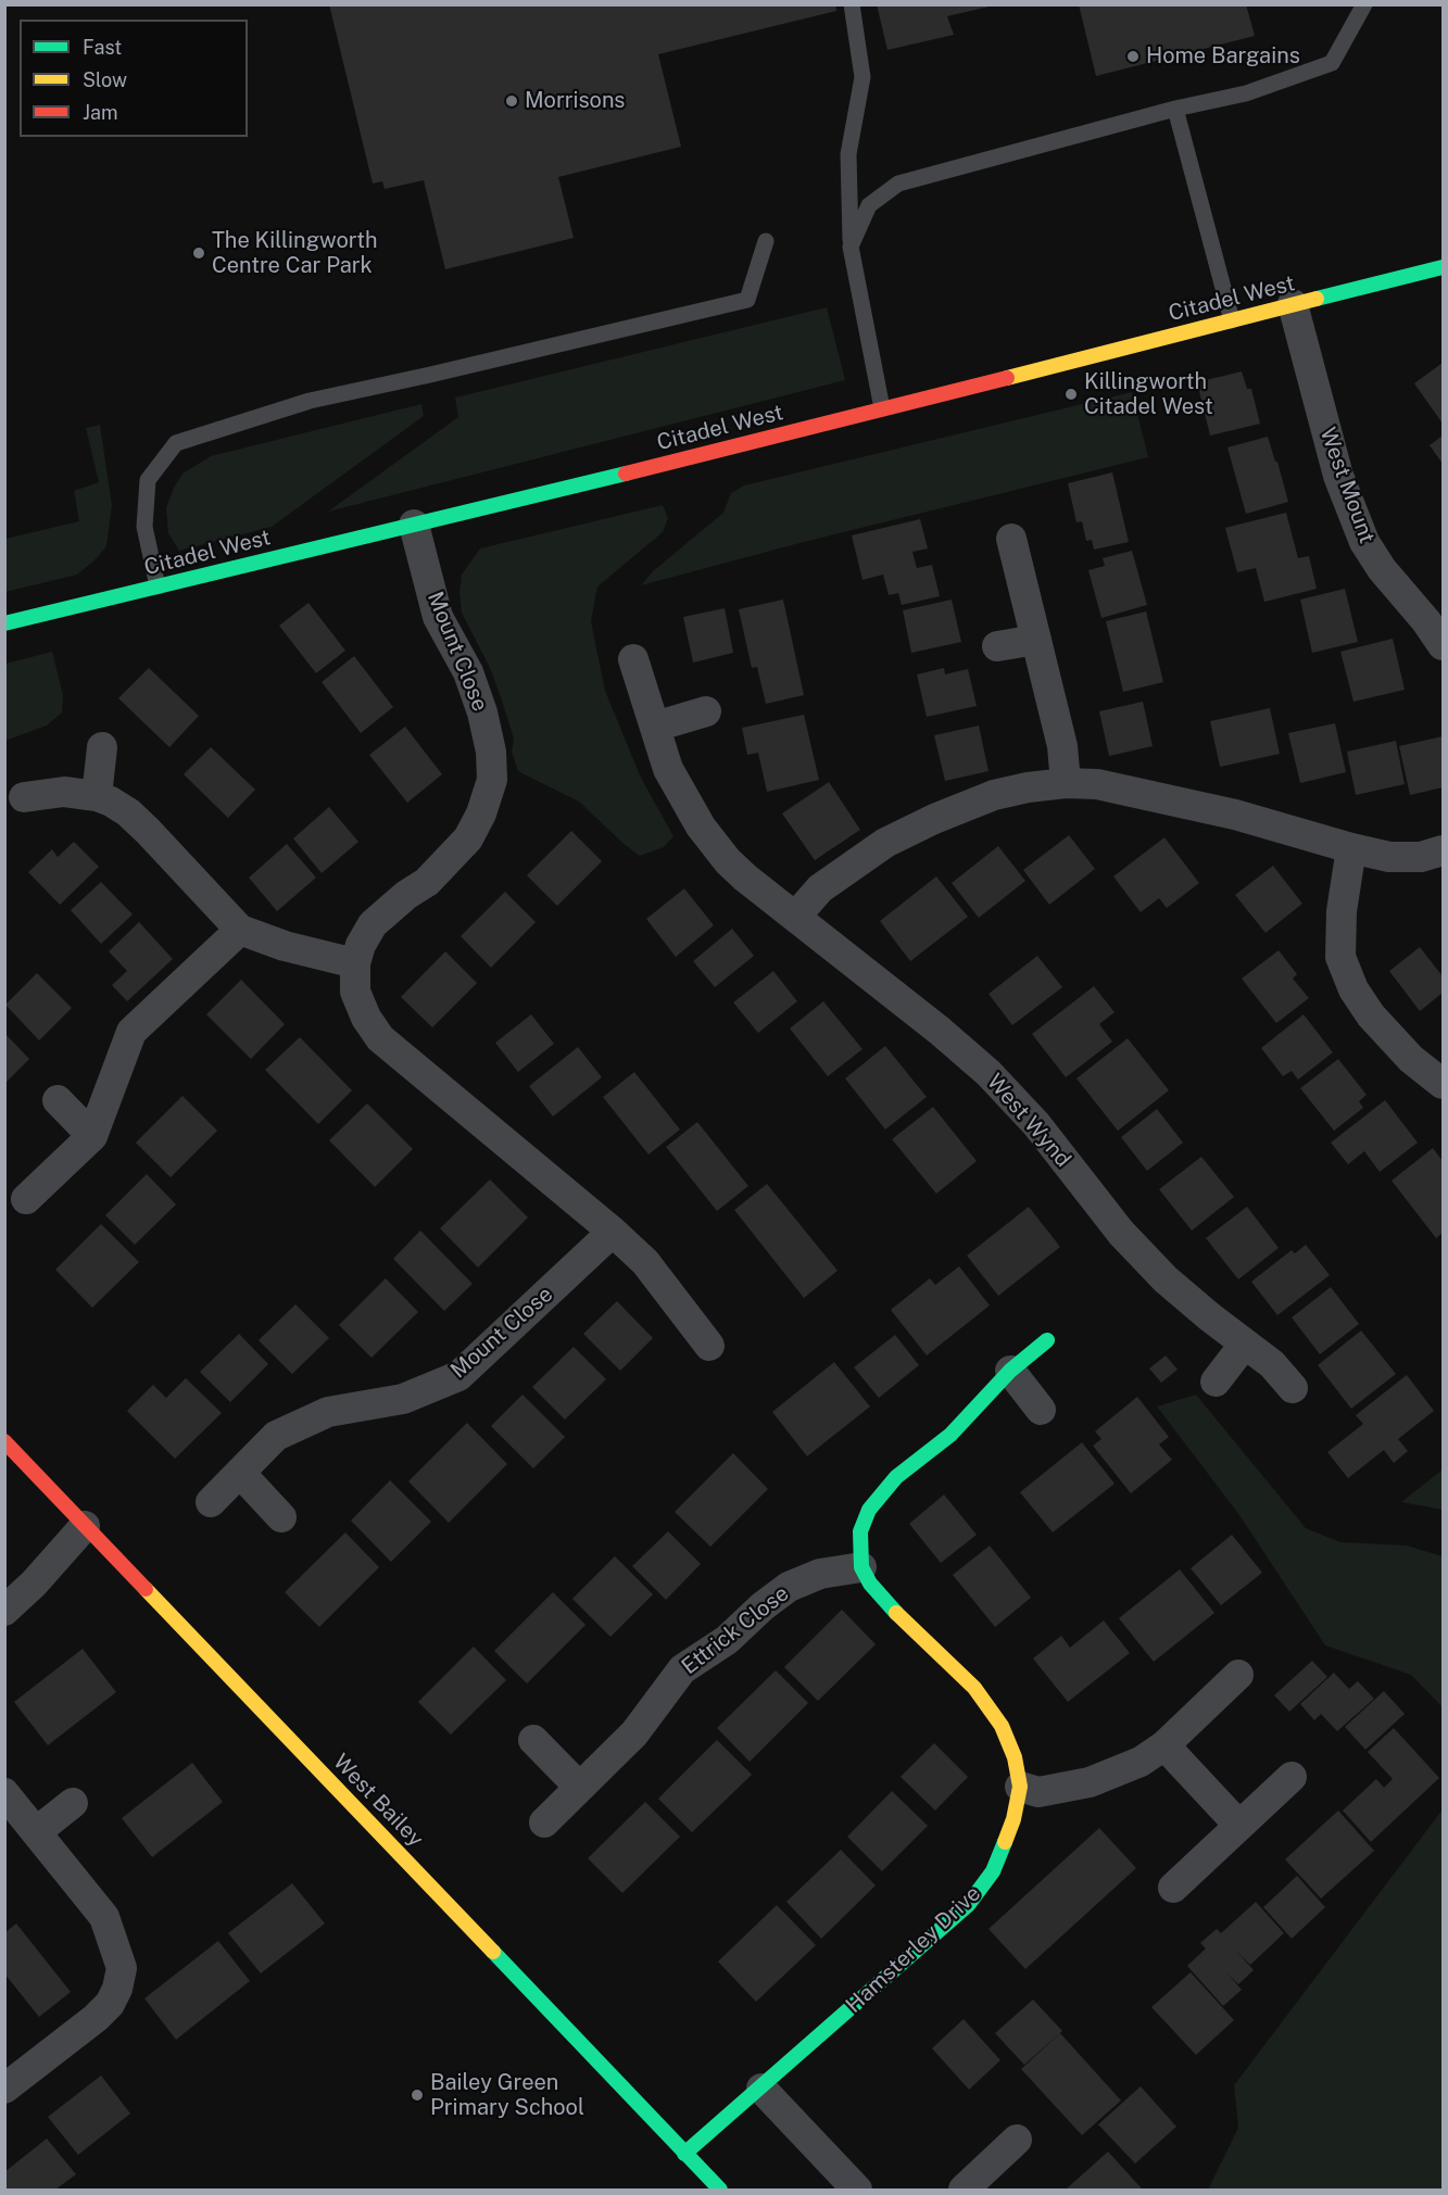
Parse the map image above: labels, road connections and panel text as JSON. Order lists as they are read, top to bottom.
{
  "streets": {
    "street": [
      "Citadel West",
      "West Mount",
      "Mount Close",
      "West Wynd",
      "Ettrick Close",
      "West Bailey",
      "Hamsterley Drive"
    ]
  },
  "crossings": [
    ["Citadel West", "West Mount"],
    ["Citadel West", "Mount Close"],
    ["Ettrick Close", "Hamsterley Drive"],
    ["West Bailey", "Hamsterley Drive"]
  ],
  "places": [
    "Home Bargains",
    "Morrisons",
    "The Killingworth Centre Car Park",
    "Killingworth Citadel West",
    "Bailey Green Primary School"
  ],
  "legend": ["Fast", "Slow", "Jam"]
}
